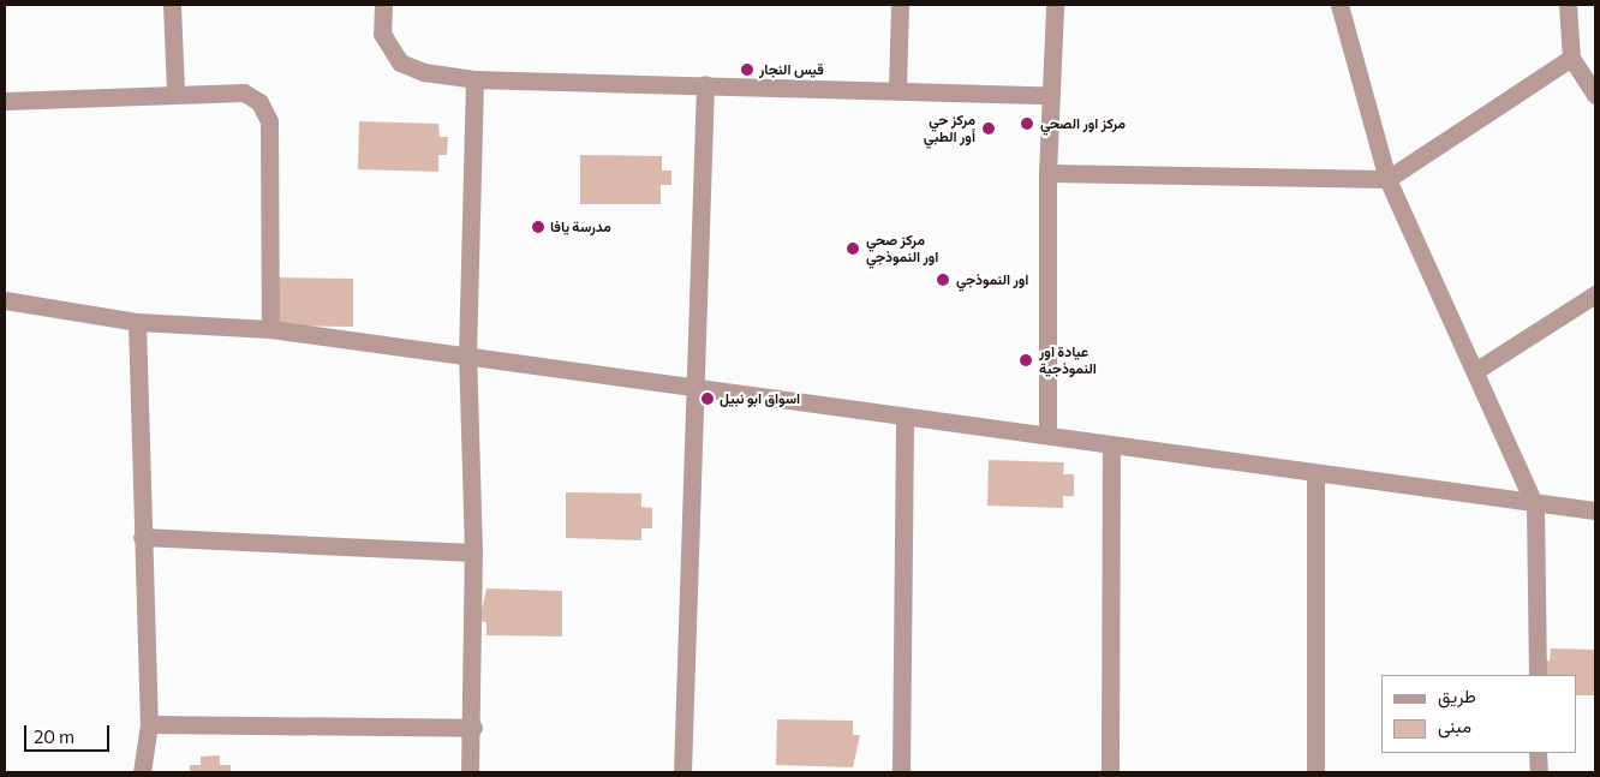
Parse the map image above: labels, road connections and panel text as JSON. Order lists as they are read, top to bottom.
{
  "places": [
    "قيس النجار",
    "مركز اور الصحي",
    "مركز حي أور الطبي",
    "مدرسة يافا",
    "مركز صحي اور النموذجي",
    "اور النموذجي",
    "عيادة اور النموذجية",
    "اسواق ابو نبيل"
  ],
  "legend": ["طريق", "مبنى"],
  "scale_bar": "20 m"
}
